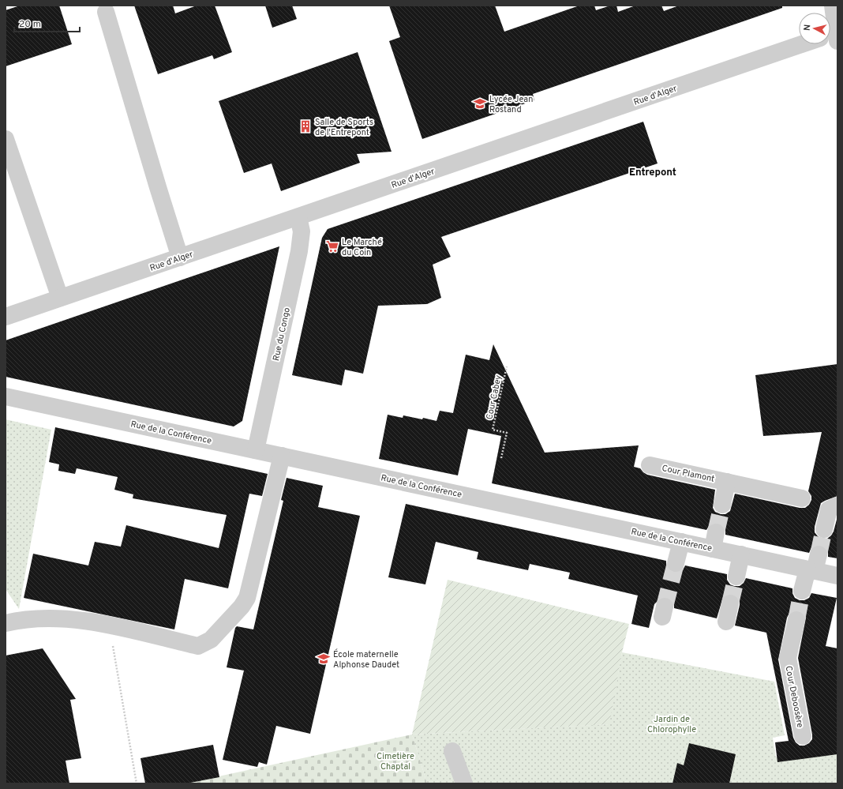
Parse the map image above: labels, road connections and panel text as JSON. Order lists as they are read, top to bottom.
{
  "streets": {
    "street": [
      "Rue d'Alger",
      "Rue du Congo",
      "Rue de la Conférence",
      "Cour Plamont",
      "Cour Deboosère"
    ],
    "path": ["Cour Cabey"]
  },
  "crossings": [
    ["Rue d'Alger", "Rue du Congo"],
    ["Rue du Congo", "Rue de la Conférence"]
  ],
  "districts": ["Entrepont"],
  "parks": ["Jardin de Chlorophylle", "Cimetière Chaptal"],
  "places": {
    "school or university": ["Lycée Jean Rostand", "École maternelle Alphonse Daudet"],
    "building": ["Salle de Sports de l'Entrepont"],
    "supermarket": ["Le Marché du Coin"]
  },
  "scale_bar": "20 m",
  "north": "left"
}
